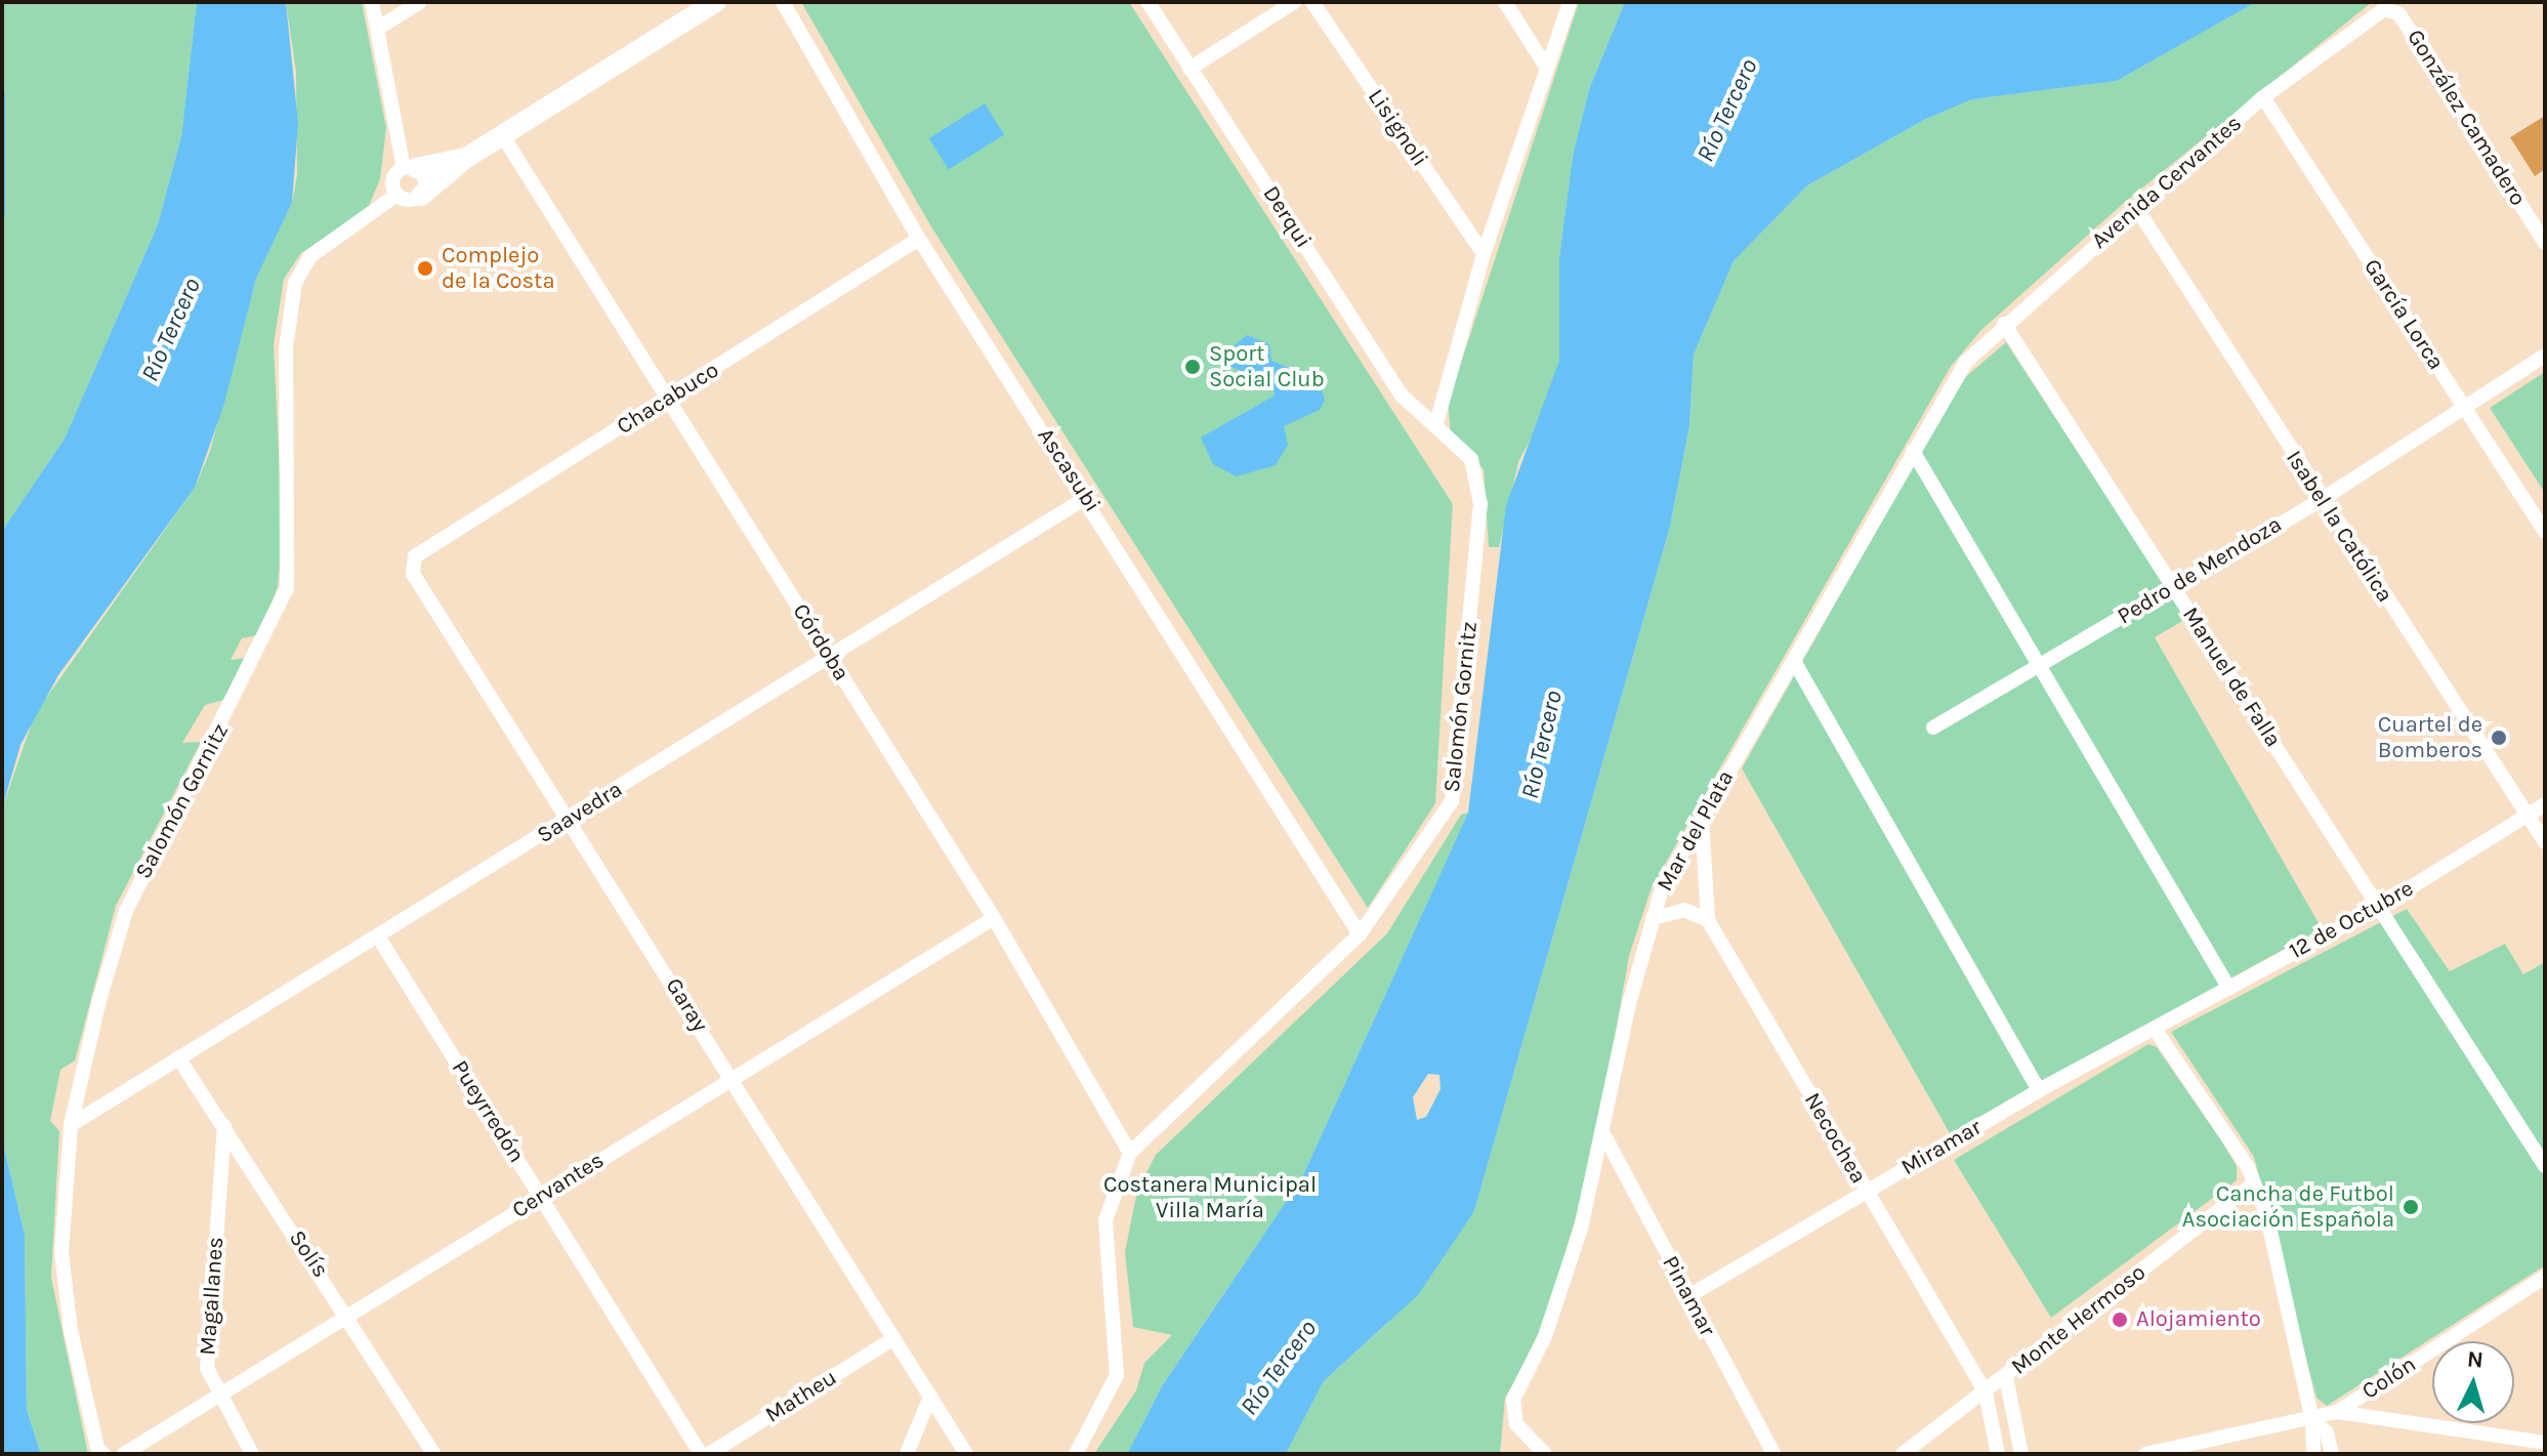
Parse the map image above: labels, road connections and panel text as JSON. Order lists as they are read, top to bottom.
{
  "streets": {
    "street": [
      "González Camadero",
      "Lisignoli",
      "Avenida Cervantes",
      "Derqui",
      "García Lorca",
      "Chacabuco",
      "Ascasubi",
      "Isabel la Católica",
      "Pedro de Mendoza",
      "Córdoba",
      "Manuel de Falla",
      "Salomón Gornitz",
      "Saavedra",
      "Mar del Plata",
      "12 de Octubre",
      "Garay",
      "Pueyrredón",
      "Necochea",
      "Miramar",
      "Cervantes",
      "Solís",
      "Magallanes",
      "Pinamar",
      "Monte Hermoso",
      "Colón",
      "Matheu"
    ]
  },
  "crossings": [
    ["González Camadero", "Avenida Cervantes"],
    ["Avenida Cervantes", "García Lorca"],
    ["Avenida Cervantes", "Isabel la Católica"],
    ["Avenida Cervantes", "Manuel de Falla"],
    ["Avenida Cervantes", "Mar del Plata"],
    ["Derqui", "Salomón Gornitz"],
    ["García Lorca", "Pedro de Mendoza"],
    ["Chacabuco", "Ascasubi"],
    ["Chacabuco", "Córdoba"],
    ["Chacabuco", "Garay"],
    ["Ascasubi", "Salomón Gornitz"],
    ["Ascasubi", "Saavedra"],
    ["Isabel la Católica", "Pedro de Mendoza"],
    ["Isabel la Católica", "12 de Octubre"],
    ["Pedro de Mendoza", "Manuel de Falla"],
    ["Córdoba", "Salomón Gornitz"],
    ["Córdoba", "Saavedra"],
    ["Córdoba", "Cervantes"],
    ["Manuel de Falla", "12 de Octubre"],
    ["Salomón Gornitz", "Saavedra"],
    ["Saavedra", "Garay"],
    ["Saavedra", "Pueyrredón"],
    ["Saavedra", "Solís"],
    ["Mar del Plata", "Necochea"],
    ["Mar del Plata", "Pinamar"],
    ["12 de Octubre", "Miramar"],
    ["Garay", "Cervantes"],
    ["Garay", "Matheu"],
    ["Pueyrredón", "Cervantes"],
    ["Necochea", "Miramar"],
    ["Necochea", "Monte Hermoso"],
    ["Miramar", "Pinamar"],
    ["Cervantes", "Solís"],
    ["Cervantes", "Magallanes"],
    ["Solís", "Magallanes"]
  ],
  "water": ["Río Tercero"],
  "parks": ["Costanera Municipal Villa María"],
  "places": [
    "Complejo de la Costa",
    "Sport Social Club",
    "Cuartel de Bomberos",
    "Cancha de Futbol Asociación Española",
    "Alojamiento"
  ],
  "north": "top"
}
